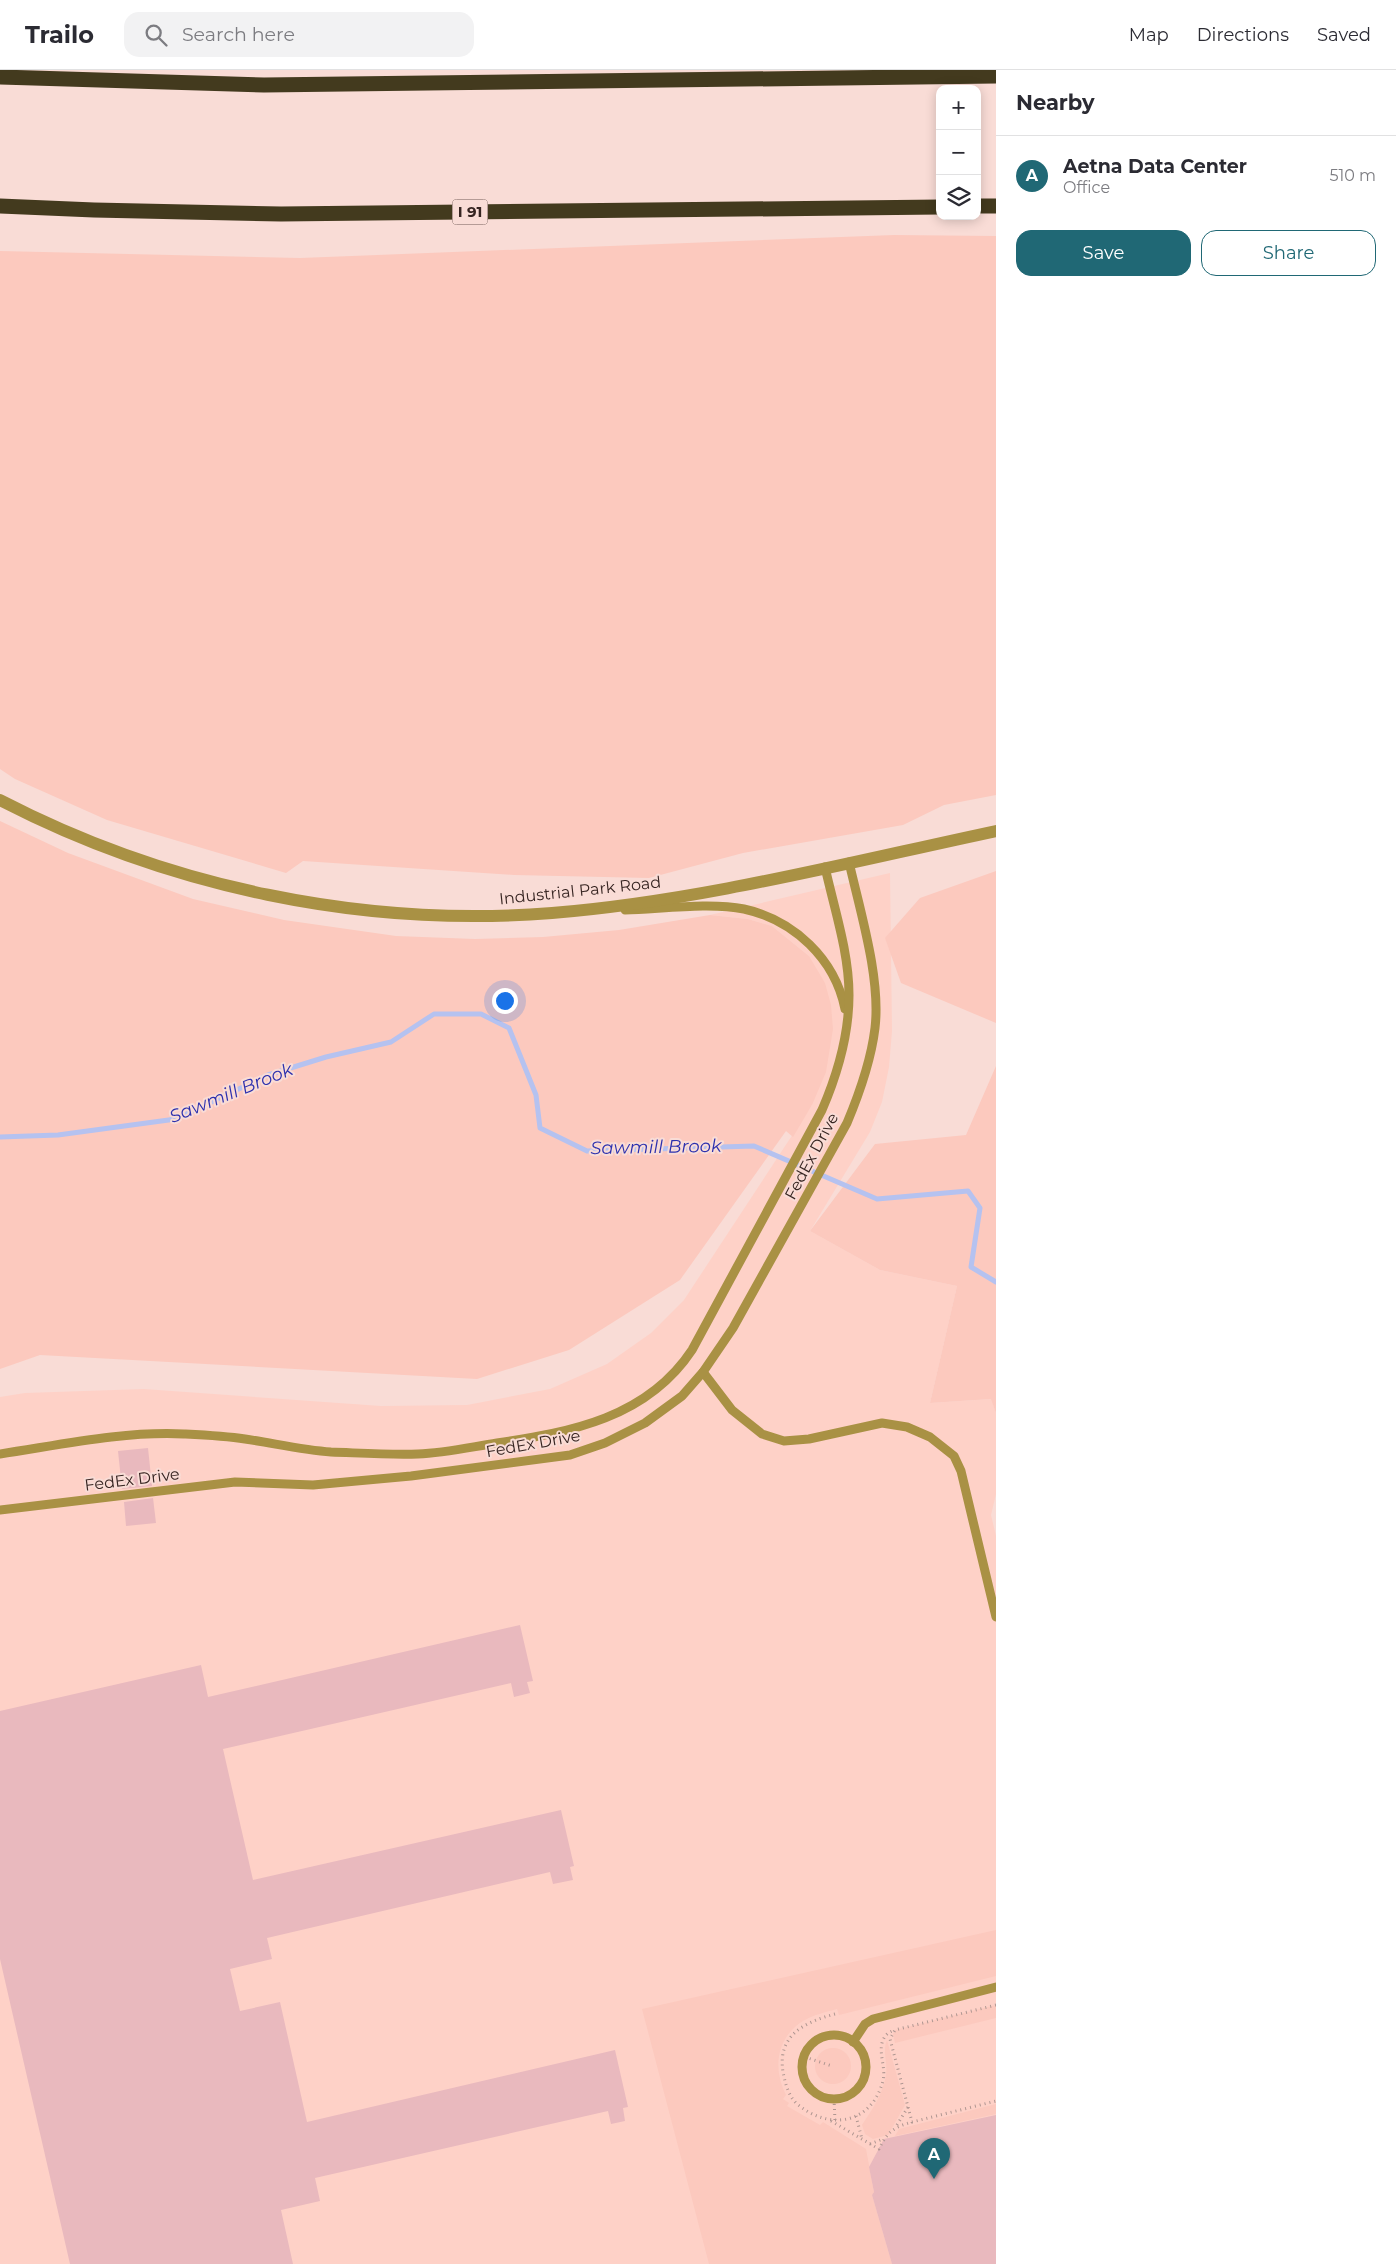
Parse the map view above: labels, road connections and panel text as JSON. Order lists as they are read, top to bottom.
{
  "streets": {
    "highway": ["I 91"],
    "street": ["Industrial Park Road"],
    "lane": ["FedEx Drive"]
  },
  "crossings": [
    ["Industrial Park Road", "FedEx Drive"]
  ],
  "water": ["Sawmill Brook"],
  "page": {
    "header": "Trailo",
    "search": "Search here",
    "nav": ["Map", "Directions", "Saved"],
    "heading": "Nearby",
    "map_buttons": ["+", "−"],
    "list": [
      {
        "mark": "A",
        "name": "Aetna Data Center",
        "note": "Office",
        "value": "510 m"
      }
    ],
    "buttons": ["Save", "Share"],
    "pins": "A"
  }
}
